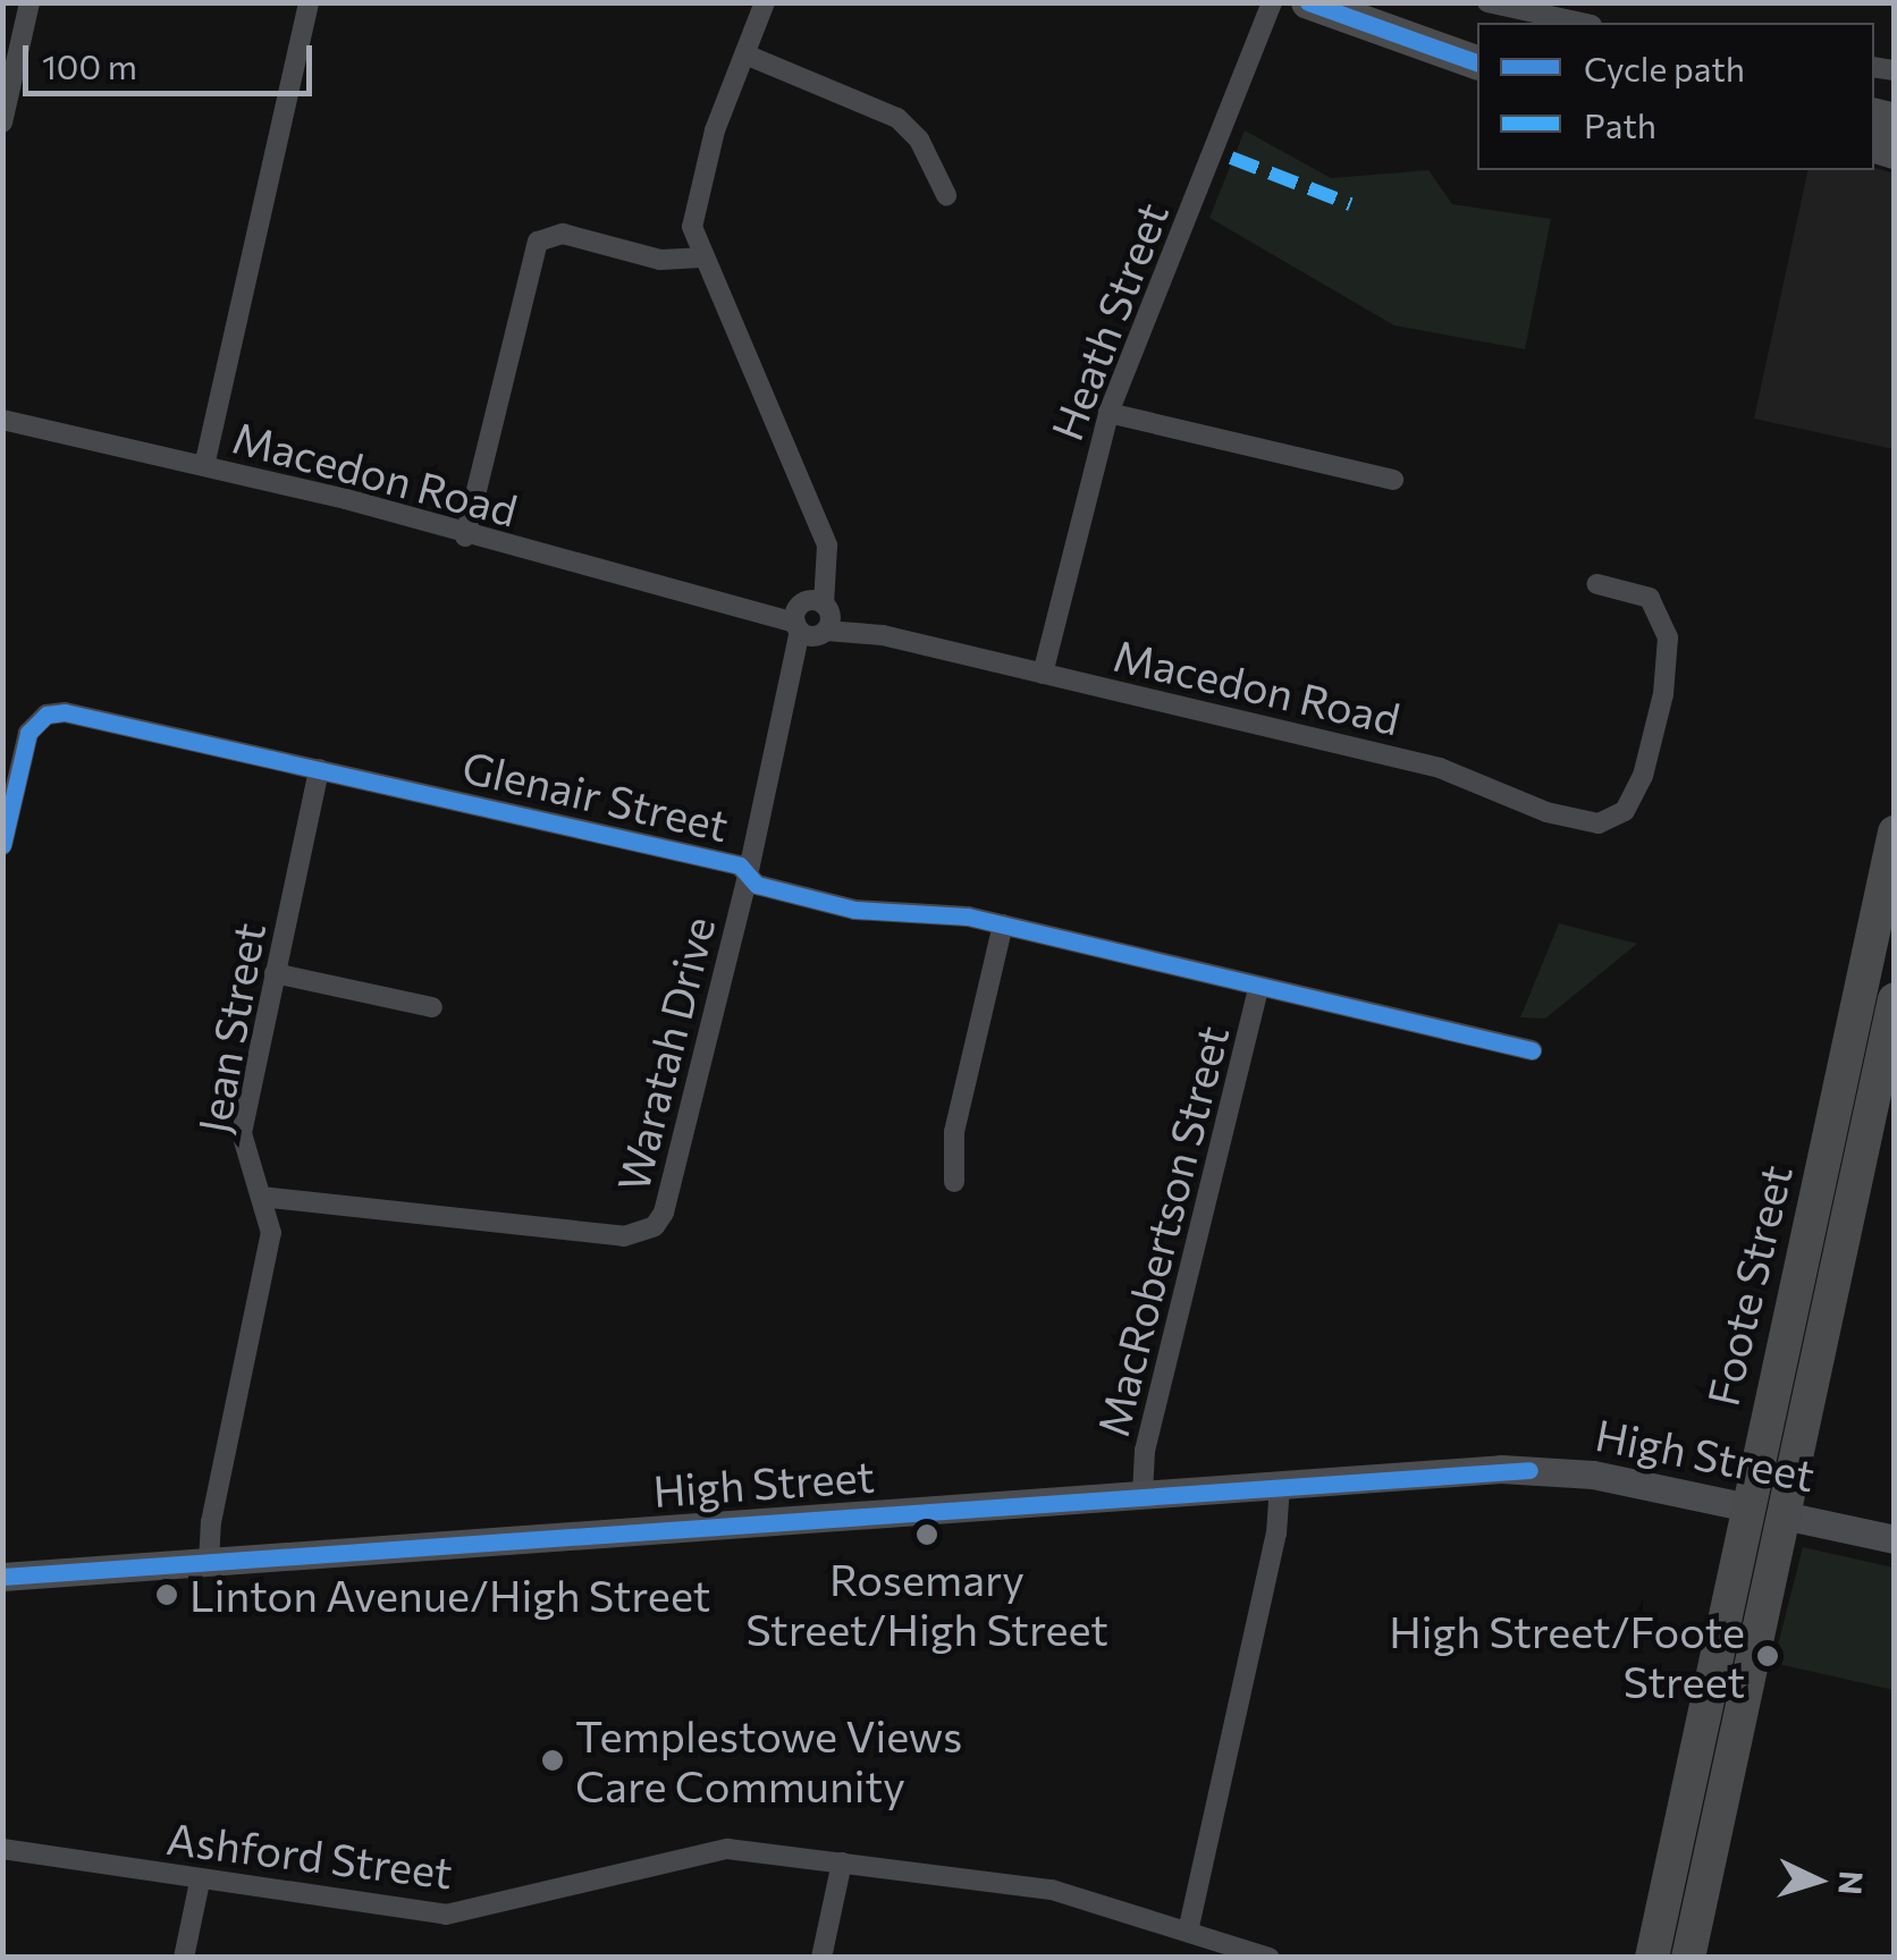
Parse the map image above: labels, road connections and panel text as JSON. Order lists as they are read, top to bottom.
{
  "streets": {
    "main road": ["Foote Street", "High Street"],
    "street": [
      "Heath Street",
      "Macedon Road",
      "Glenair Street",
      "Jean Street",
      "Waratah Drive",
      "MacRobertson Street",
      "Ashford Street"
    ]
  },
  "crossings": [
    ["Heath Street", "Macedon Road"],
    ["Macedon Road", "Waratah Drive"],
    ["Glenair Street", "Jean Street"],
    ["Glenair Street", "Waratah Drive"],
    ["Glenair Street", "MacRobertson Street"],
    ["Jean Street", "Waratah Drive"],
    ["Jean Street", "High Street"],
    ["MacRobertson Street", "High Street"],
    ["Foote Street", "High Street"]
  ],
  "places": [
    "Rosemary Street/High Street",
    "Linton Avenue/High Street",
    "High Street/Foote Street",
    "Templestowe Views Care Community"
  ],
  "legend": ["Cycle path", "Path"],
  "scale_bar": "100 m",
  "north": "right"
}
